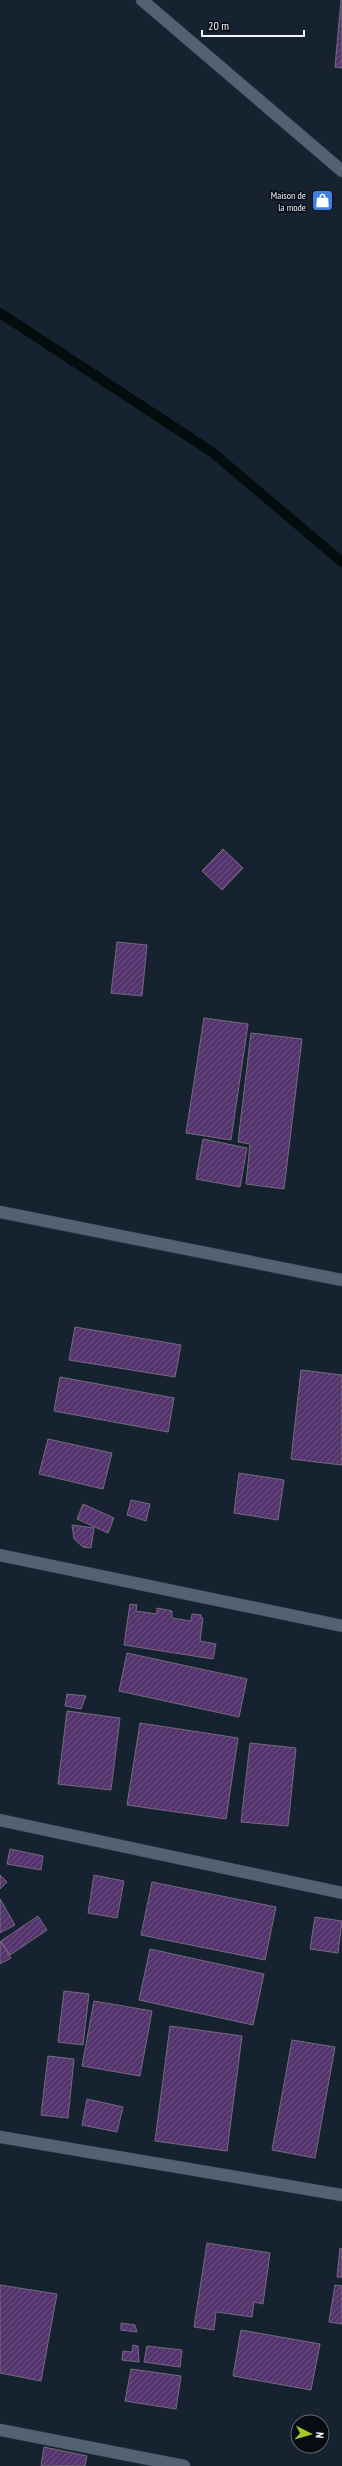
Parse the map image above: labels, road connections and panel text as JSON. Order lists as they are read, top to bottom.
{
  "places": {
    "shop": ["Maison de la mode"]
  },
  "scale_bar": "20 m",
  "north": "right"
}
